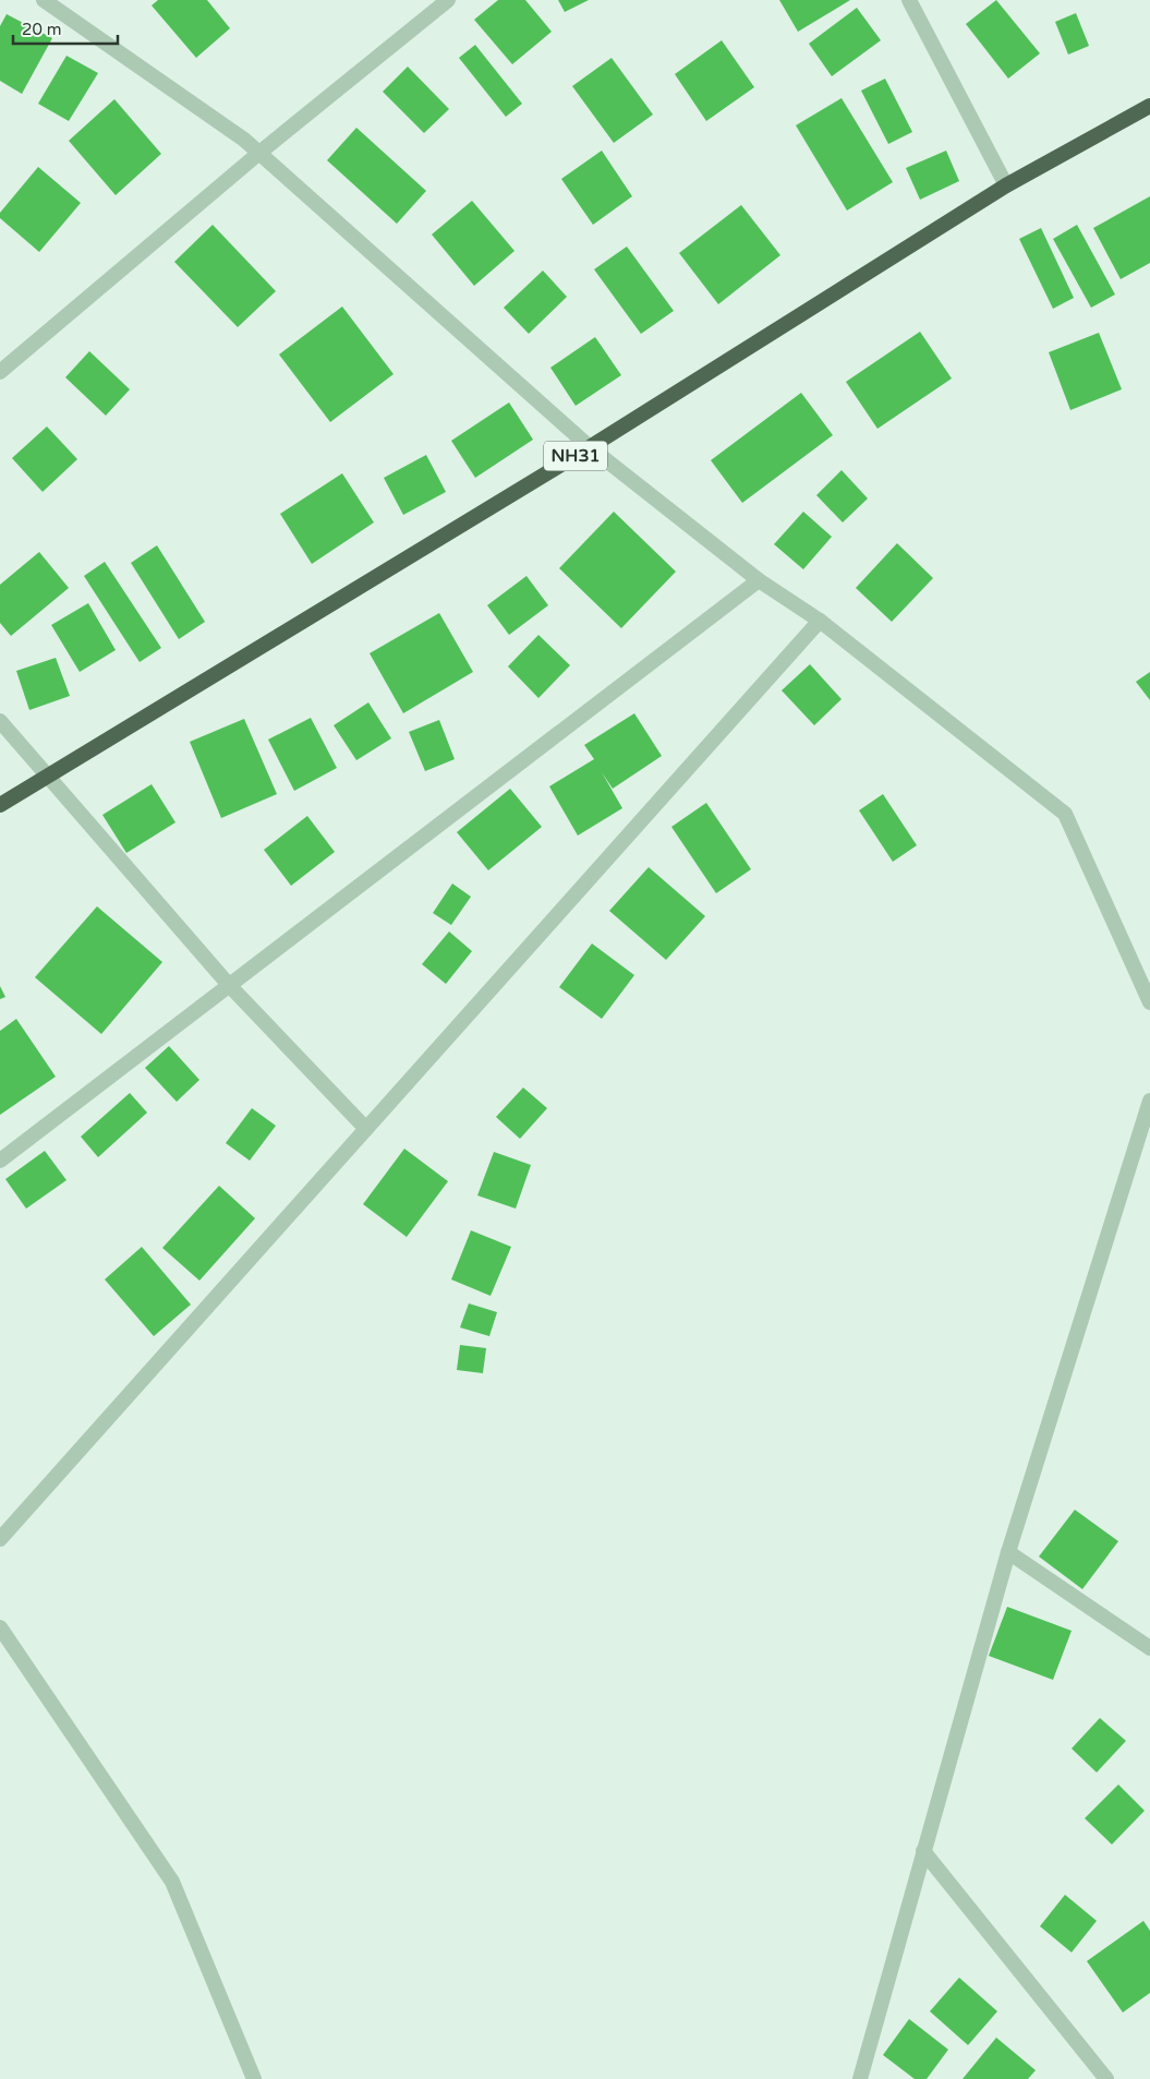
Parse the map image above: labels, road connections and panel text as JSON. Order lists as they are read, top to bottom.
{
  "streets": {
    "highway": ["NH31"]
  },
  "scale_bar": "20 m"
}
